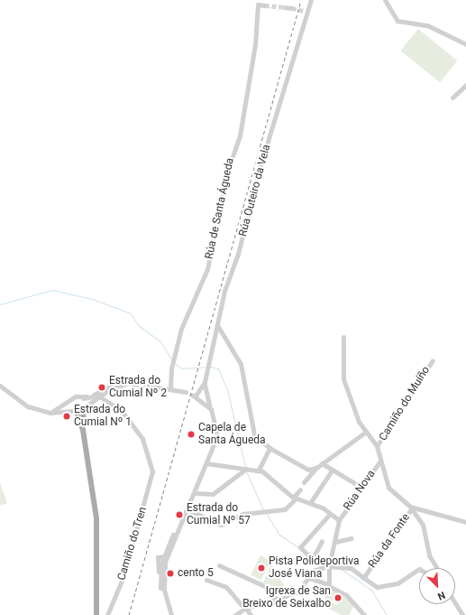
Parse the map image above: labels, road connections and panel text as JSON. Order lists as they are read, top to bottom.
{
  "streets": {
    "street": [
      "Rúa Outeiro da Vela",
      "Rúa de Santa Águeda",
      "Camiño do Muíño",
      "Rúa Nova",
      "Rúa da Fonte",
      "Camiño do Tren"
    ]
  },
  "crossings": [
    ["Camiño do Muíño", "Rúa da Fonte"],
    ["Rúa Nova", "Rúa da Fonte"]
  ],
  "places": [
    "Estrada do Cumial Nº 2",
    "Estrada do Cumial Nº 1",
    "Capela de Santa Águeda",
    "Estrada do Cumial Nº 57",
    "Pista Polideportiva José Viana",
    "cento 5",
    "Igrexa de San Breixo de Seixalbo"
  ],
  "north": "bottom right"
}
